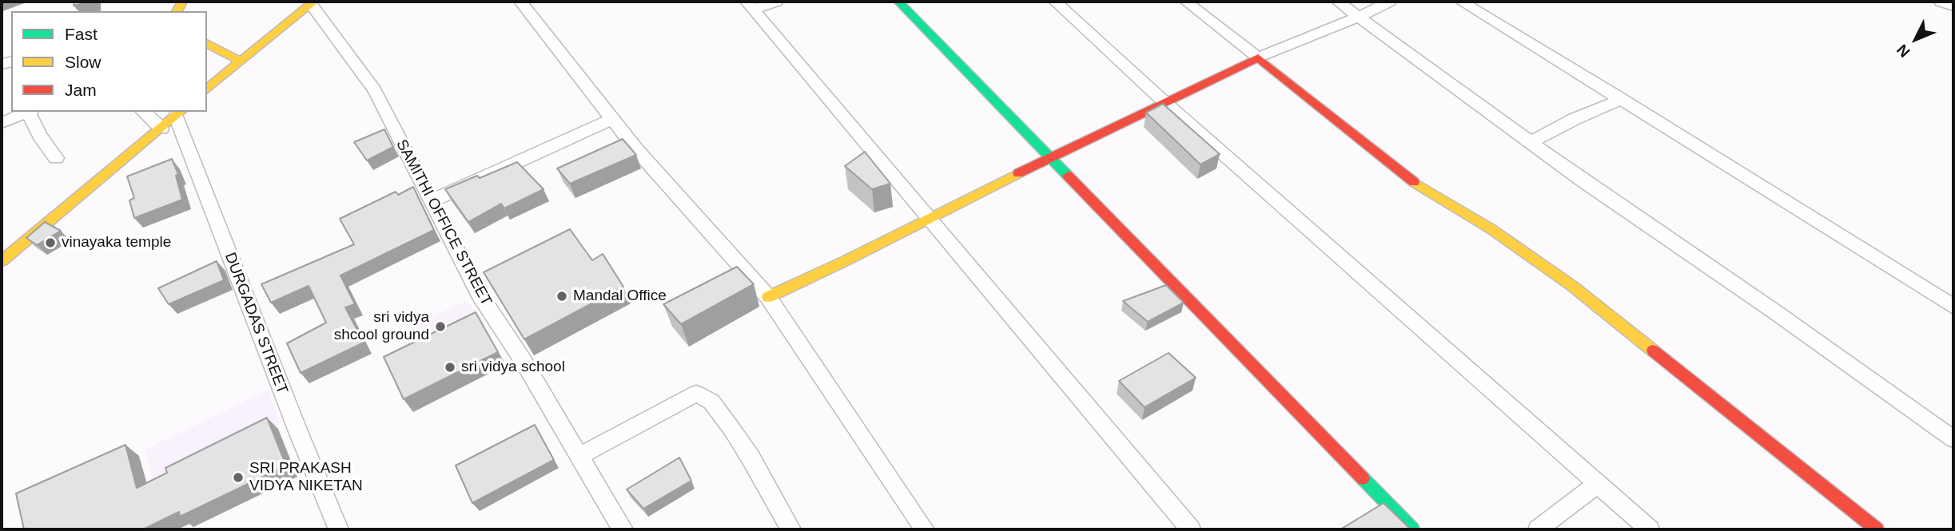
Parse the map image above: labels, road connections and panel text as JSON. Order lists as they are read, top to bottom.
{
  "streets": {
    "street": ["SAMITHI OFFICE STREET", "DURGADAS STREET"]
  },
  "places": [
    "vinayaka temple",
    "Mandal Office",
    "sri vidya shcool ground",
    "sri vidya school",
    "SRI PRAKASH VIDYA NIKETAN"
  ],
  "legend": ["Fast", "Slow", "Jam"],
  "north": "bottom left"
}
